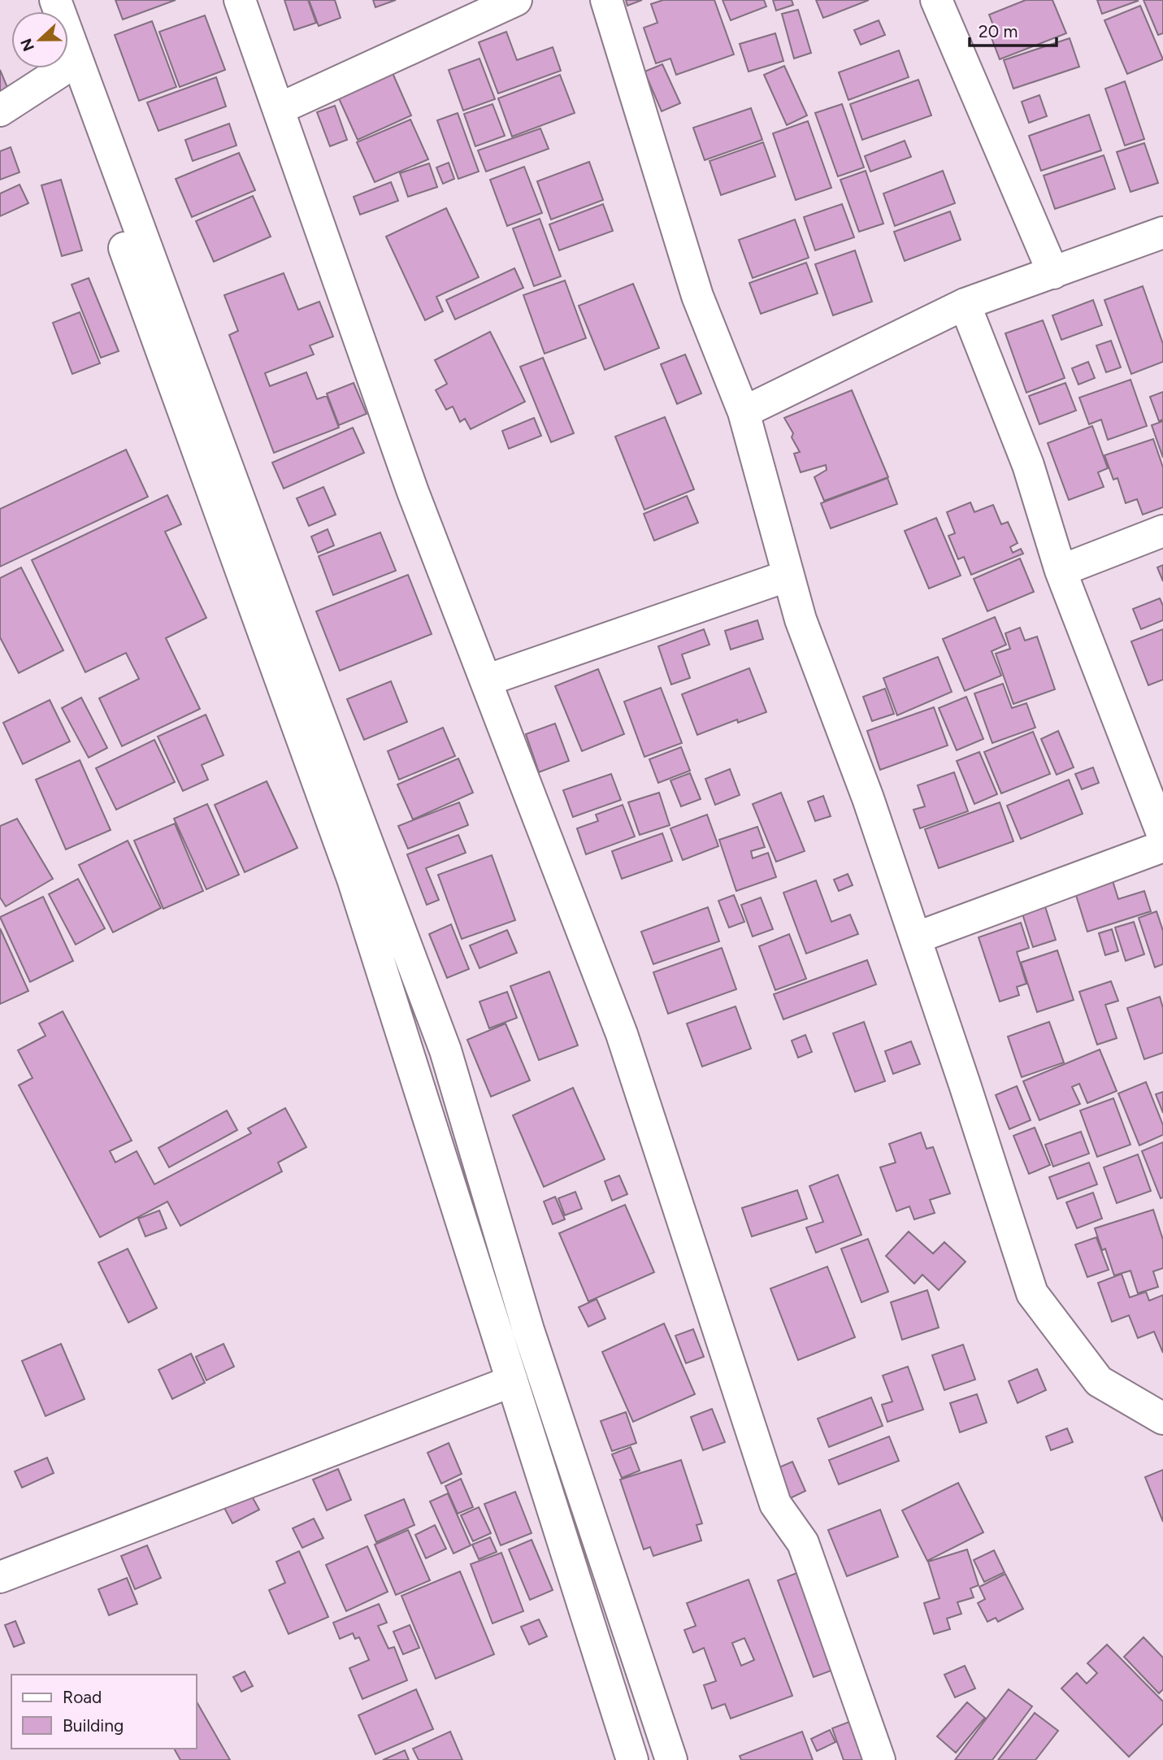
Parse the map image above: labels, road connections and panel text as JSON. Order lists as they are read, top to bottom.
{
  "legend": ["Road", "Building"],
  "scale_bar": "20 m",
  "north": "left"
}
